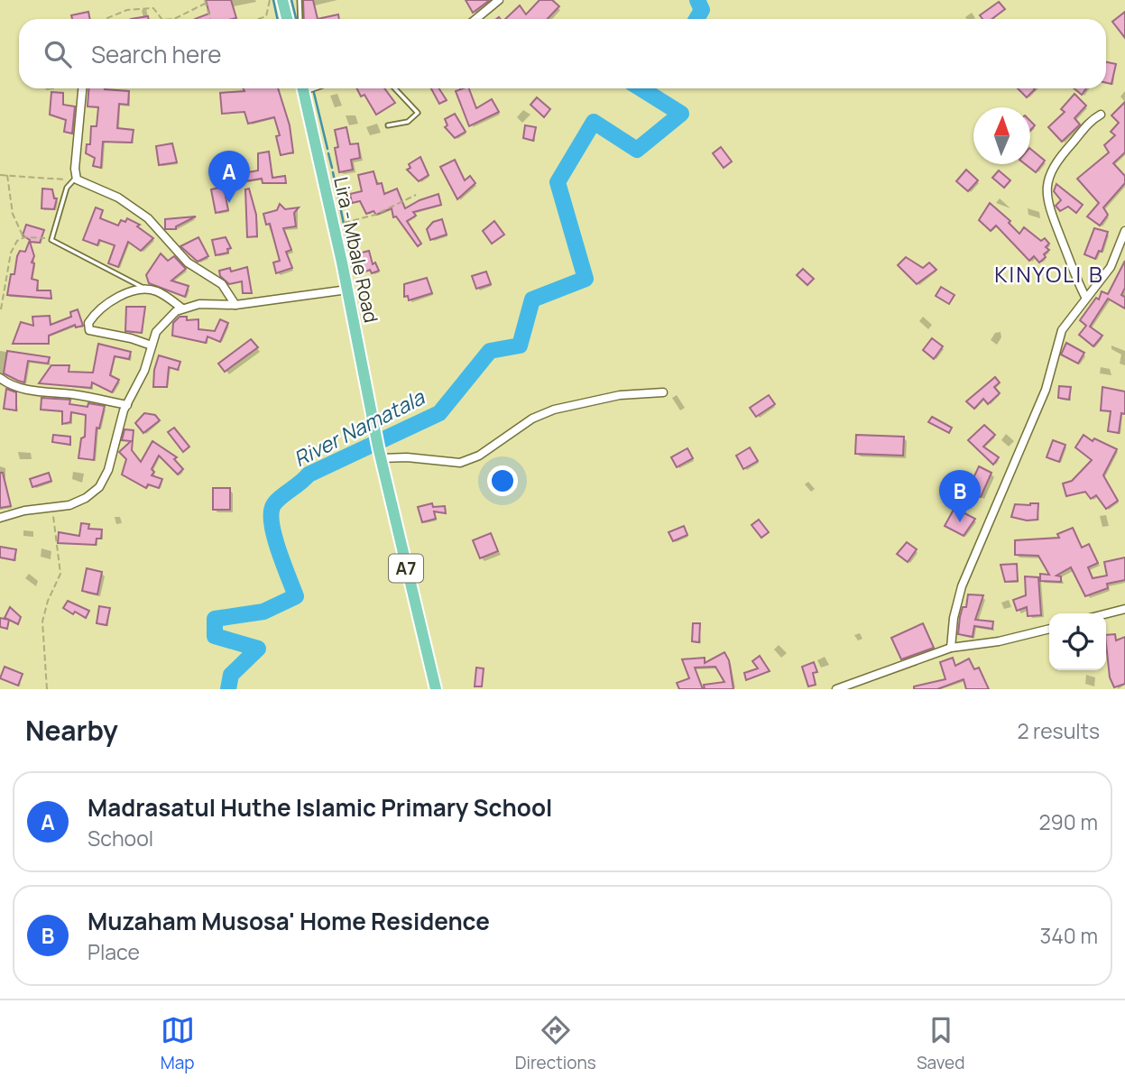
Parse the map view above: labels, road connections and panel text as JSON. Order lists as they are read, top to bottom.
{
  "streets": {
    "main road": ["Lira - Mbale Road", "A7"]
  },
  "crossings": [
    ["Lira - Mbale Road", "A7"]
  ],
  "districts": ["KINYOLI B"],
  "water": ["River Namatala"],
  "north": "top",
  "page": {
    "search": "Search here",
    "pins": ["A", "B"],
    "heading": ["Nearby", "2 results"],
    "list": [
      {
        "mark": "A",
        "name": "Madrasatul Huthe Islamic Primary School",
        "note": "School",
        "value": "290 m"
      },
      {
        "mark": "B",
        "name": "Muzaham Musosa' Home Residence",
        "note": "Place",
        "value": "340 m"
      }
    ],
    "nav": ["Map", "Directions", "Saved"]
  }
}
